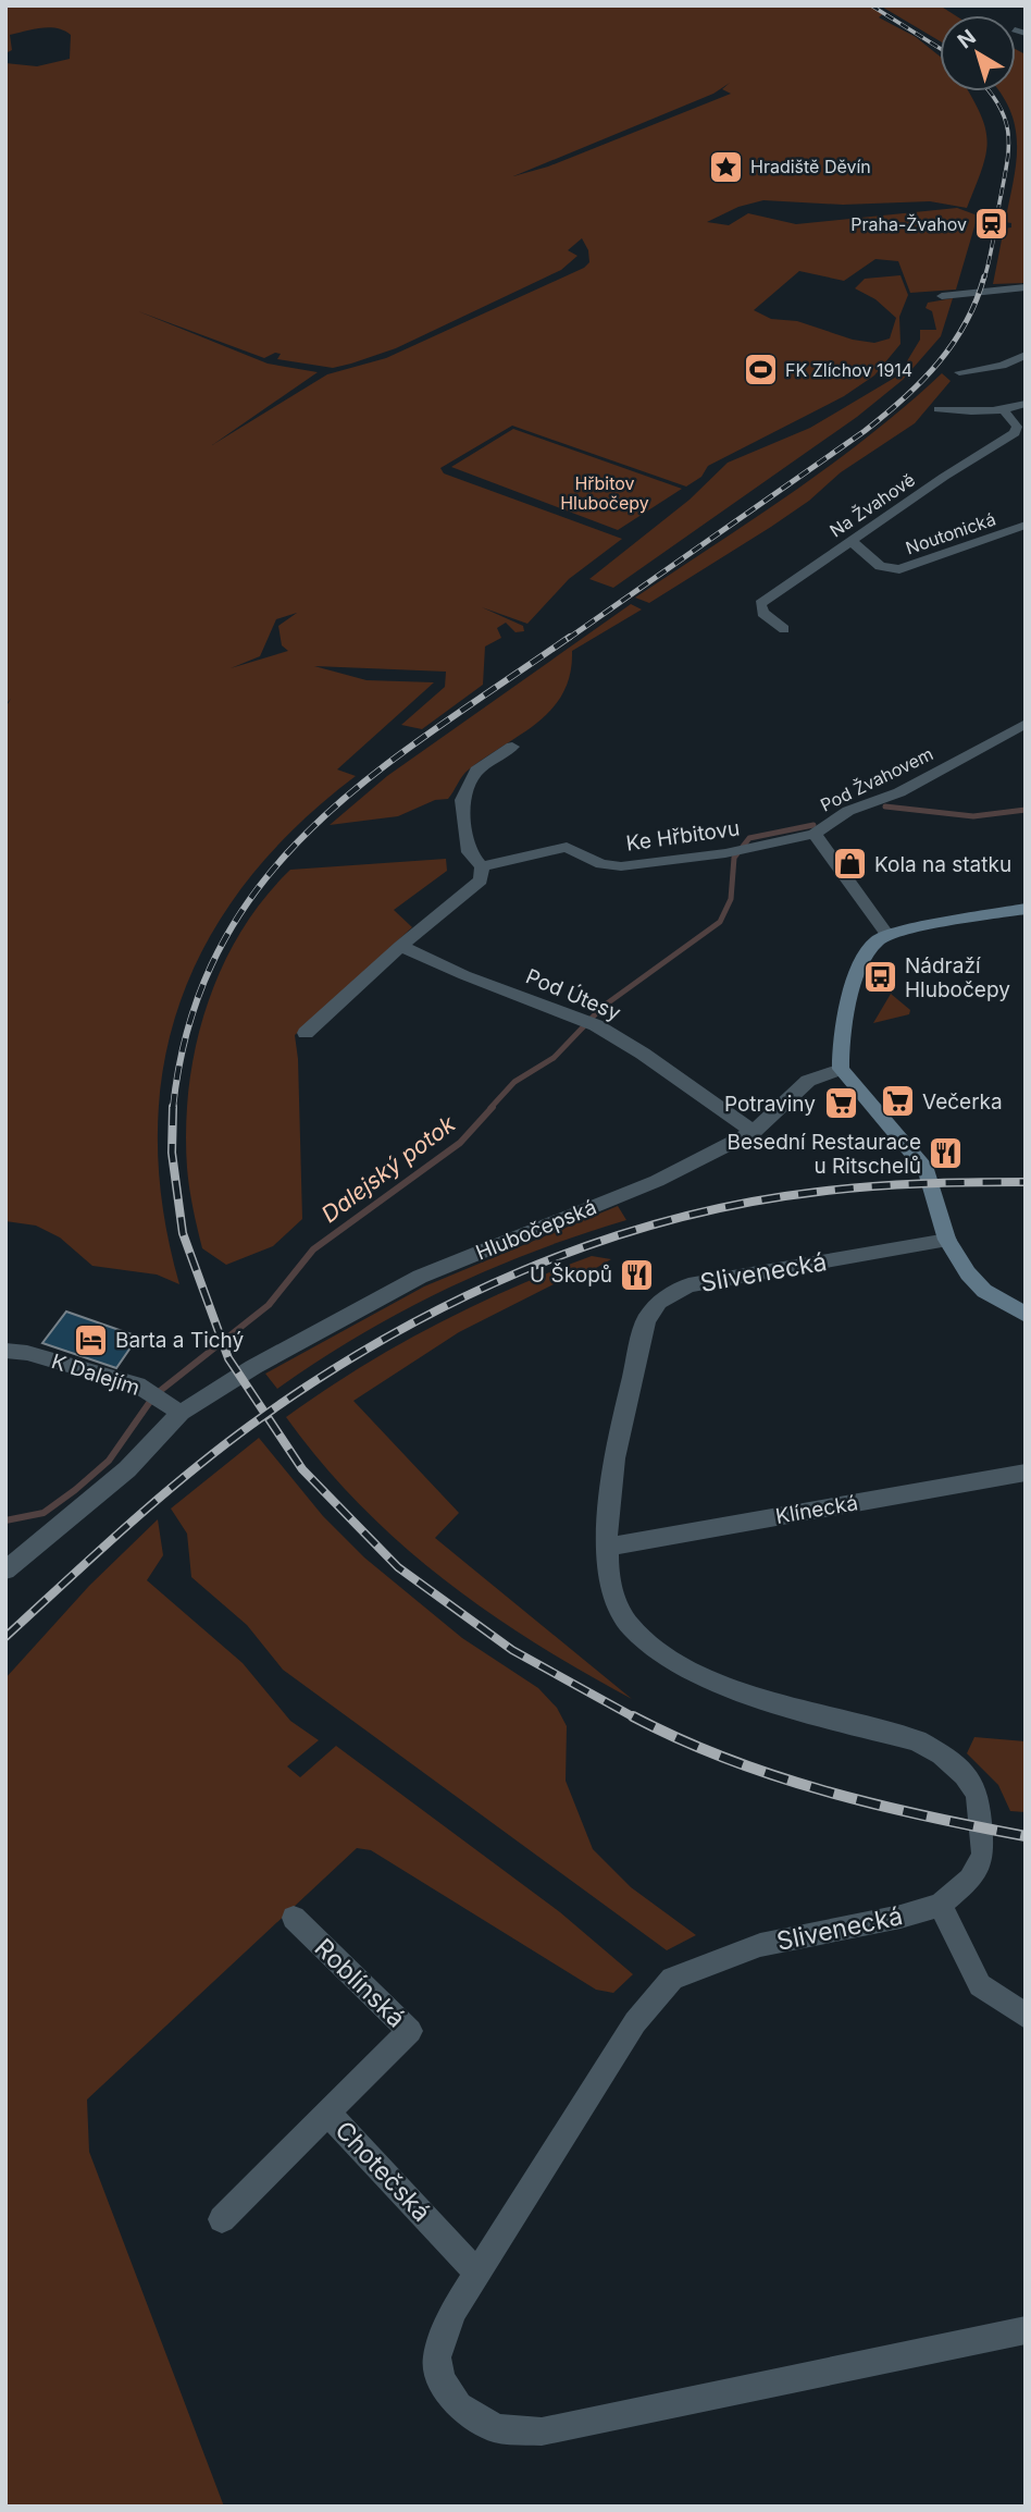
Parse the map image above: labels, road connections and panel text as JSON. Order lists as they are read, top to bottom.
{
  "streets": {
    "street": [
      "Na Žvahově",
      "Noutonická",
      "Pod Žvahovem",
      "Ke Hřbitovu",
      "Pod Útesy",
      "Hlubočepská",
      "Slivenecká",
      "K Dalejím",
      "Klínecká",
      "Roblínská",
      "Chotečská"
    ]
  },
  "crossings": [
    ["Na Žvahově", "Noutonická"],
    ["Pod Žvahovem", "Ke Hřbitovu"],
    ["Pod Útesy", "Hlubočepská"],
    ["Hlubočepská", "K Dalejím"],
    ["Slivenecká", "Klínecká"],
    ["Slivenecká", "Chotečská"],
    ["Roblínská", "Chotečská"]
  ],
  "water": ["Dalejský potok"],
  "parks": ["Hřbitov Hlubočepy"],
  "places": {
    "place": ["Hradiště Děvín"],
    "station": ["Praha-Žvahov"],
    "sports": ["FK Zlíchov 1914"],
    "shop": ["Kola na statku"],
    "bus stop": ["Nádraží Hlubočepy"],
    "supermarket": ["Večerka", "Potraviny"],
    "restaurant": ["Besední Restaurace u Ritschelů", "U Škopů"],
    "hotel": ["Barta a Tichý"]
  },
  "north": "top left"
}
